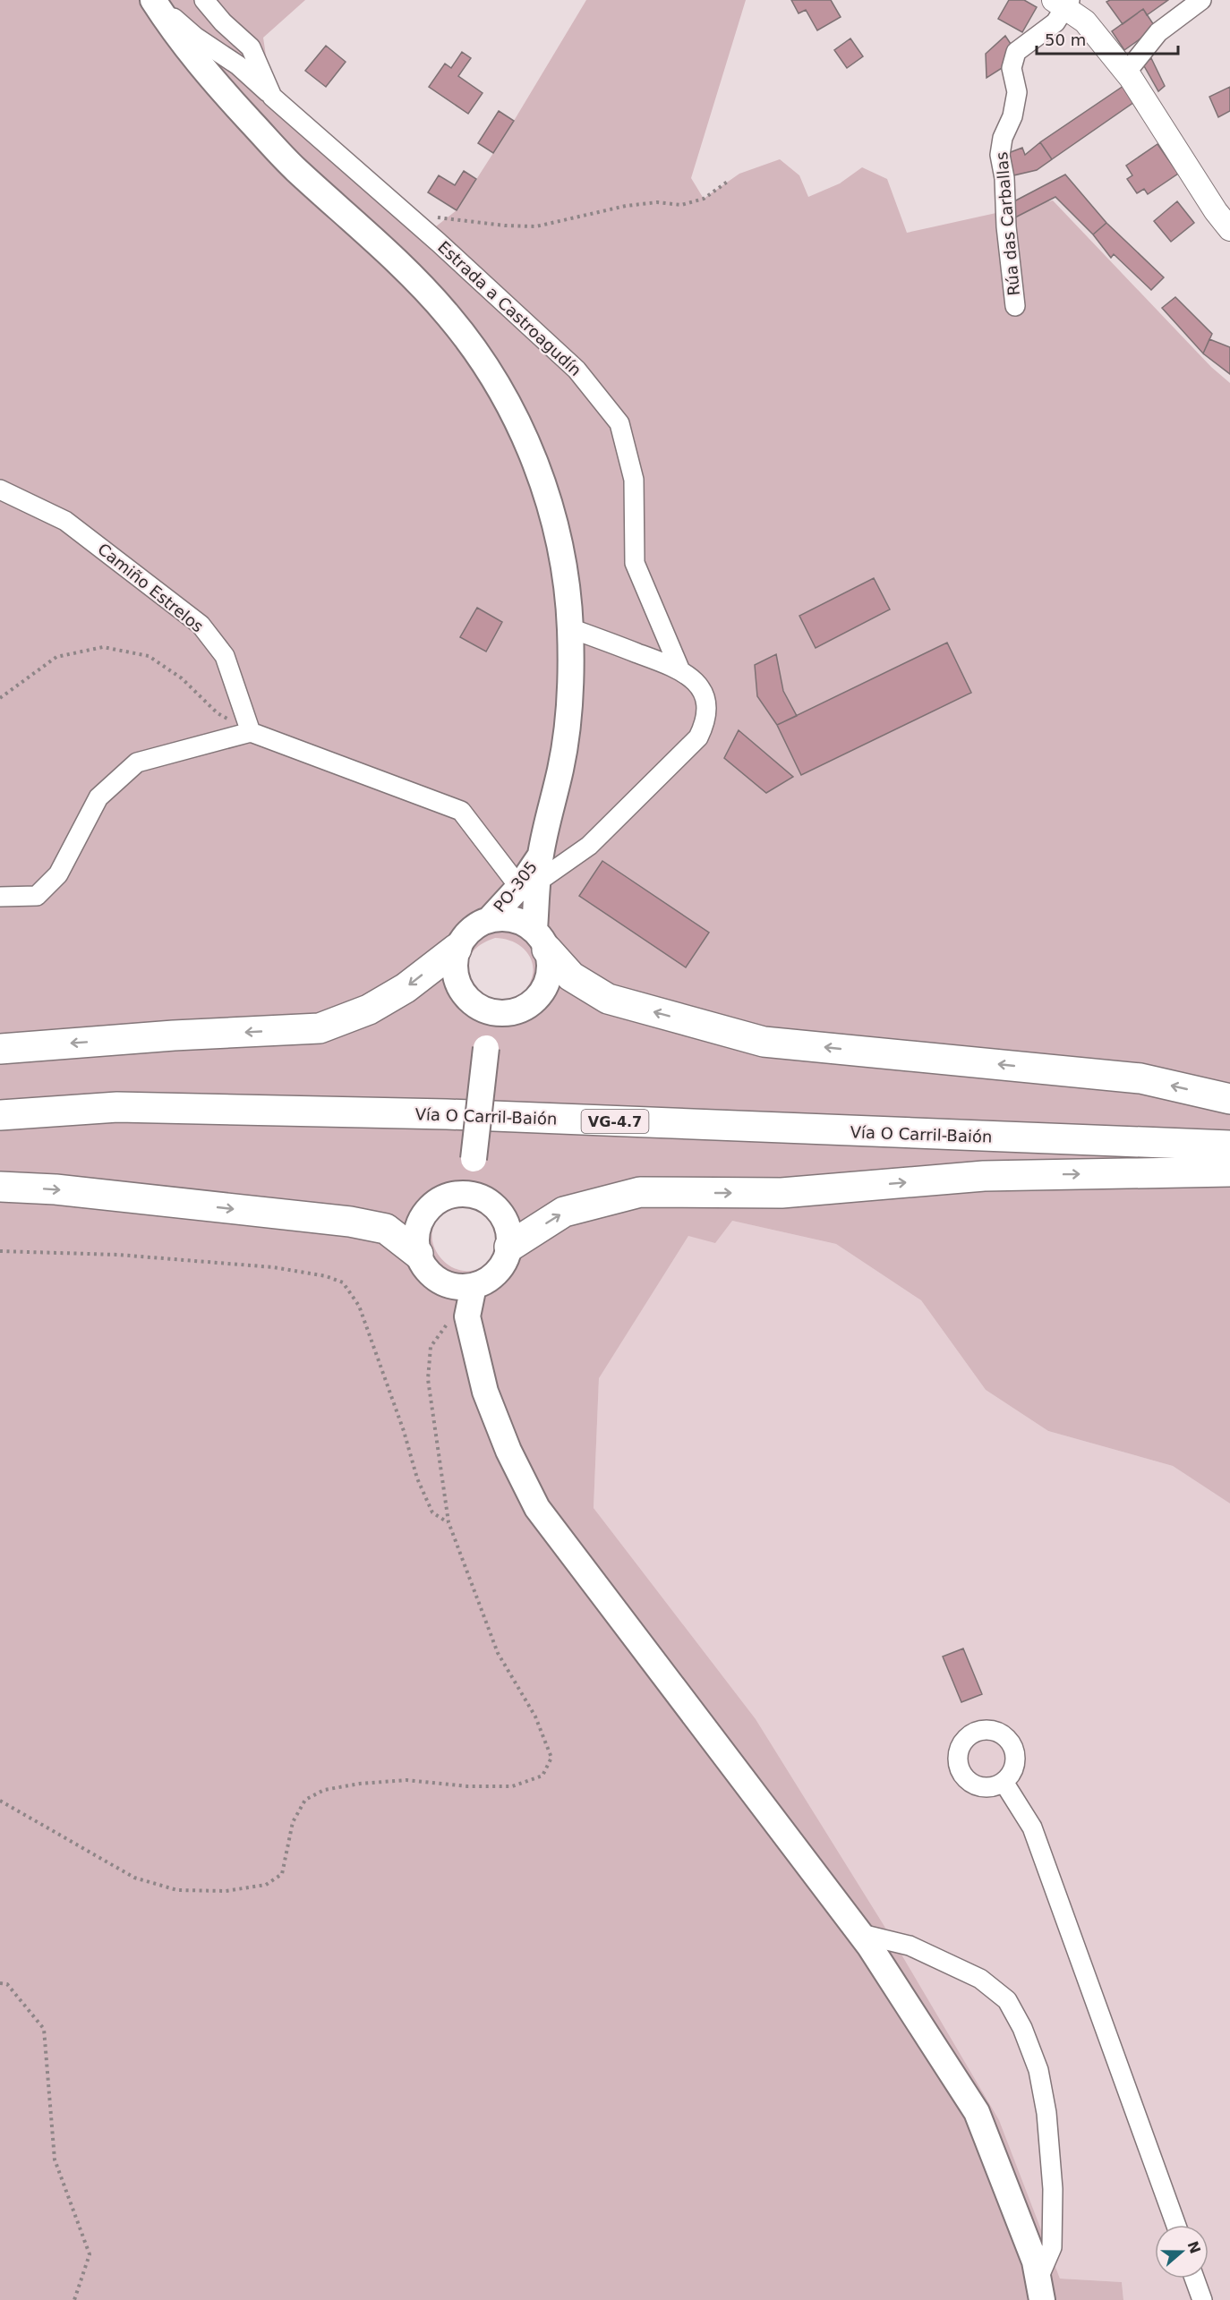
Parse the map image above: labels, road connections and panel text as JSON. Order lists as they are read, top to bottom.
{
  "streets": {
    "highway": ["Vía O Carril-Baión", "VG-4.7"],
    "main road": ["PO-305"],
    "street": ["Rúa das Carballas", "Estrada a Castroagudín", "Camiño Estrelos"]
  },
  "crossings": [
    ["Estrada a Castroagudín", "PO-305"]
  ],
  "scale_bar": "50 m",
  "north": "right"
}
